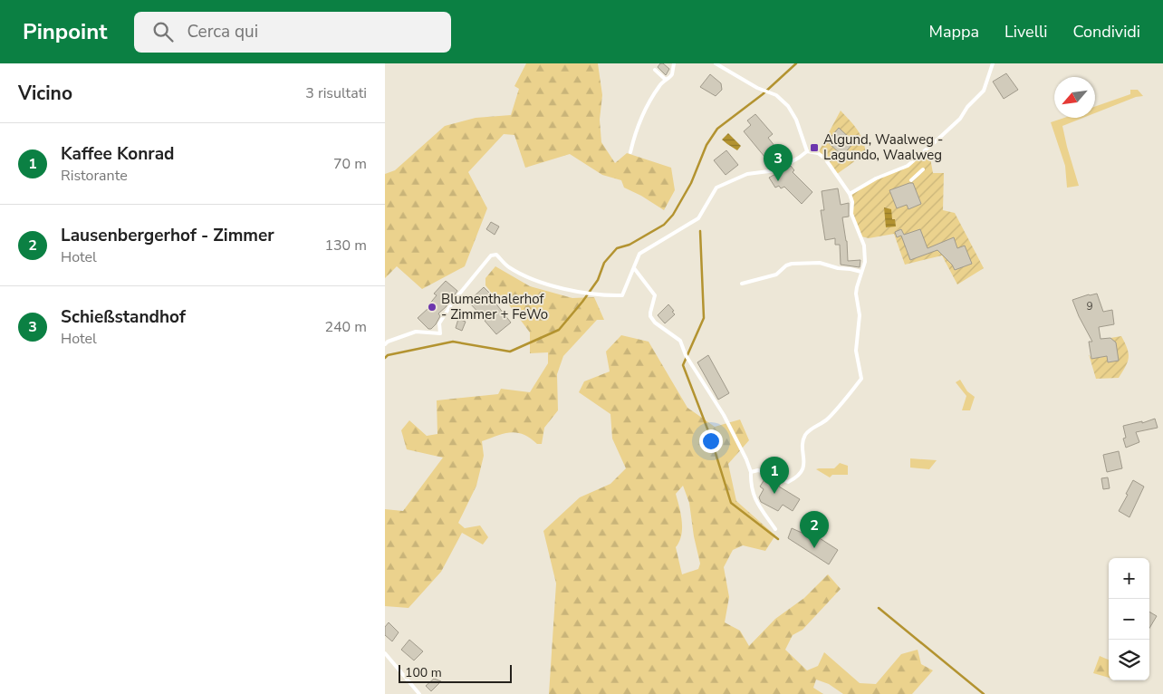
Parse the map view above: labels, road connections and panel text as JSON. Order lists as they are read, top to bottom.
{
  "places": {
    "transit": ["Algund, Waalweg - Lagundo, Waalweg"],
    "other": ["Blumenthalerhof - Zimmer + FeWo"]
  },
  "house_numbers": ["9"],
  "scale_bar": "100 m",
  "north": "bottom left",
  "page": {
    "header": "Pinpoint",
    "search": "Cerca qui",
    "nav": ["Mappa", "Livelli", "Condividi"],
    "heading": ["Vicino", "3 risultati"],
    "list": [
      {
        "mark": "1",
        "name": "Kaffee Konrad",
        "note": "Ristorante",
        "value": "70 m"
      },
      {
        "mark": "2",
        "name": "Lausenbergerhof - Zimmer",
        "note": "Hotel",
        "value": "130 m"
      },
      {
        "mark": "3",
        "name": "Schießstandhof",
        "note": "Hotel",
        "value": "240 m"
      }
    ],
    "pins": ["3", "1", "2"],
    "map_buttons": ["+", "−"],
    "scale": "100 m"
  }
}
